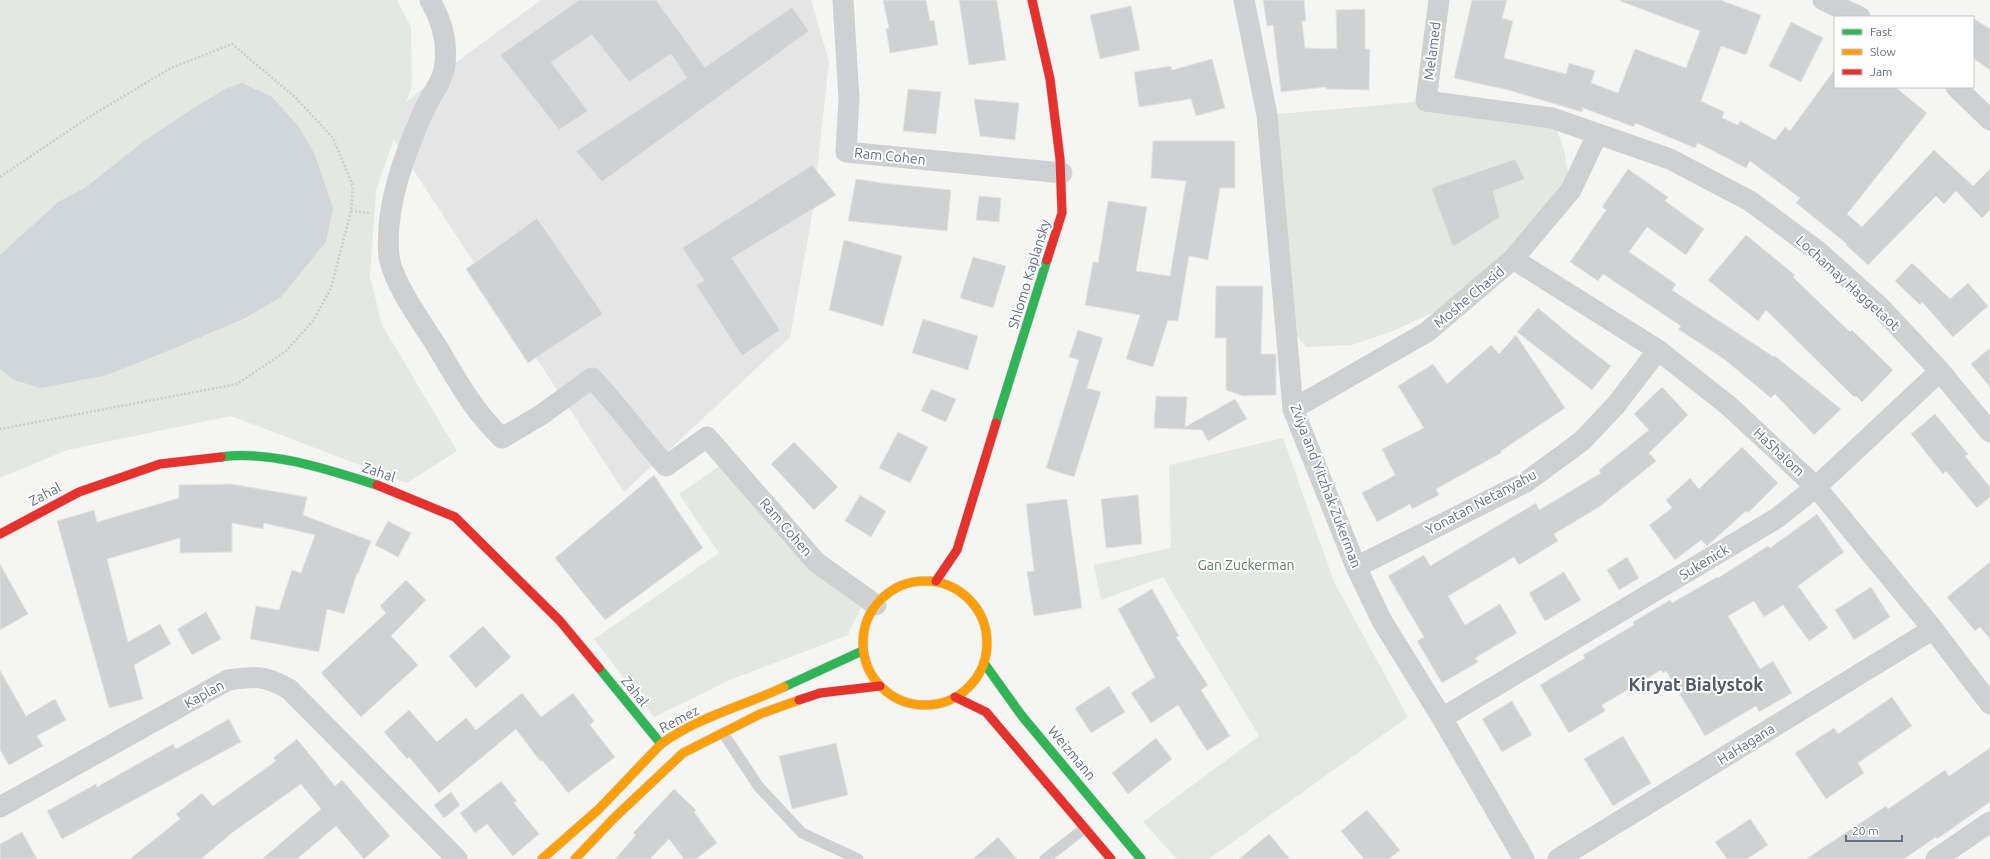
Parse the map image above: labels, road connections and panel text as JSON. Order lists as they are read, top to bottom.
{
  "streets": {
    "street": [
      "Melamed",
      "Ram Cohen",
      "Shlomo Kaplansky",
      "Lochamay Haggetaot",
      "Moshe Chasid",
      "HaShalom",
      "Zahal",
      "Zviya and Yitzhak Zukerman",
      "Yonatan Netanyahu",
      "Sukenick",
      "Kaplan",
      "Remez",
      "HaHagana",
      "Weizmann"
    ]
  },
  "crossings": [
    ["Melamed", "Lochamay Haggetaot"],
    ["Ram Cohen", "Shlomo Kaplansky"],
    ["Ram Cohen", "Remez"],
    ["Ram Cohen", "Weizmann"],
    ["Lochamay Haggetaot", "Moshe Chasid"],
    ["Lochamay Haggetaot", "Sukenick"],
    ["Moshe Chasid", "HaShalom"],
    ["Moshe Chasid", "Zviya and Yitzhak Zukerman"],
    ["HaShalom", "Yonatan Netanyahu"],
    ["HaShalom", "Sukenick"],
    ["HaShalom", "HaHagana"],
    ["Zahal", "Remez"],
    ["Zviya and Yitzhak Zukerman", "Yonatan Netanyahu"],
    ["Zviya and Yitzhak Zukerman", "Sukenick"],
    ["Remez", "Weizmann"]
  ],
  "districts": ["Kiryat Bialystok"],
  "parks": ["Gan Zuckerman"],
  "legend": ["Fast", "Slow", "Jam"],
  "scale_bar": "20 m"
}
